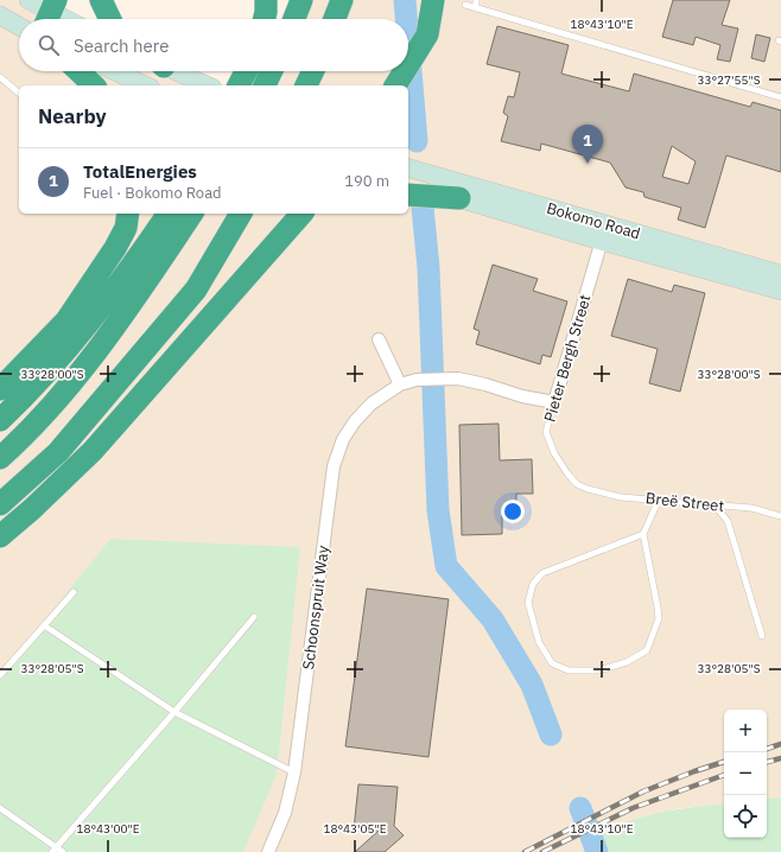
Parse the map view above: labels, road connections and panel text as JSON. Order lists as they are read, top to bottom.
{
  "streets": {
    "main road": ["Bokomo Road"],
    "street": ["Pieter Bergh Street", "Schoonspruit Way"],
    "lane": ["Breë Street"]
  },
  "crossings": [
    ["Bokomo Road", "Pieter Bergh Street"],
    ["Pieter Bergh Street", "Breë Street"],
    ["Pieter Bergh Street", "Schoonspruit Way"]
  ],
  "page": {
    "search": "Search here",
    "heading": "Nearby",
    "pins": "1",
    "list": [
      {
        "mark": "1",
        "name": "TotalEnergies",
        "note": "Fuel · Bokomo Road",
        "value": "190 m"
      }
    ],
    "map_buttons": ["+", "−"]
  },
  "coordinates": [
    "18°43'10\"E",
    "33°27'55\"S",
    "33°28'00\"S",
    "33°28'05\"S",
    "18°43'00\"E",
    "18°43'05\"E"
  ]
}
